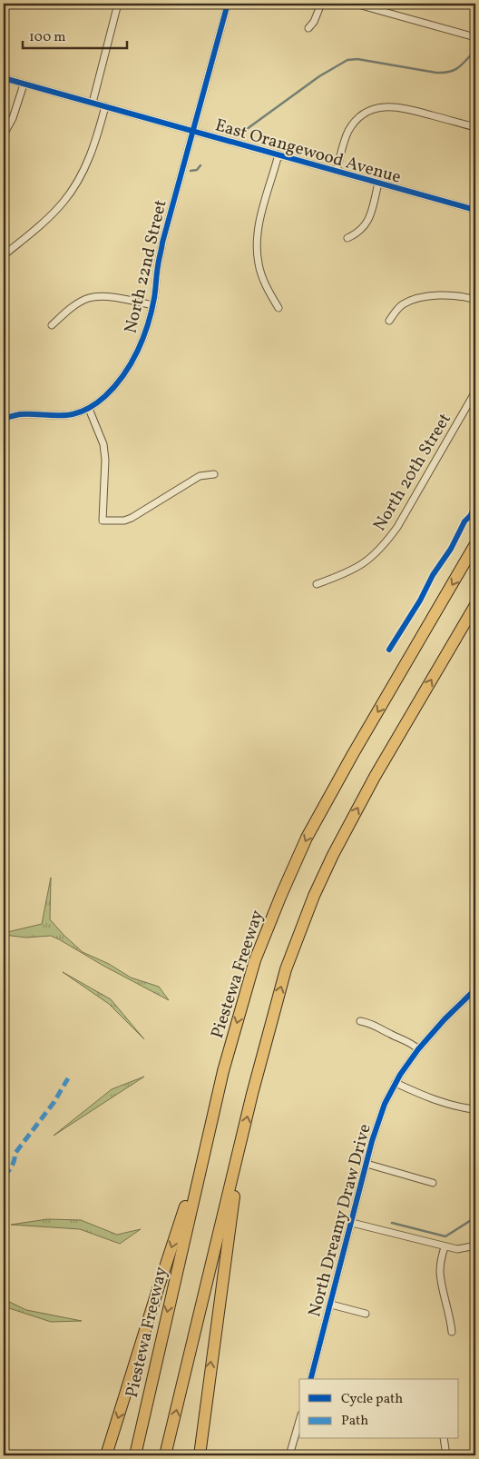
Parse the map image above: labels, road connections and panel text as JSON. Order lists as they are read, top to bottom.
{
  "streets": {
    "highway": ["Piestewa Freeway"],
    "street": [
      "East Orangewood Avenue",
      "North 22nd Street",
      "North 20th Street",
      "North Dreamy Draw Drive"
    ]
  },
  "crossings": [
    ["East Orangewood Avenue", "North 22nd Street"]
  ],
  "legend": ["Cycle path", "Path"],
  "scale_bar": "100 m"
}
